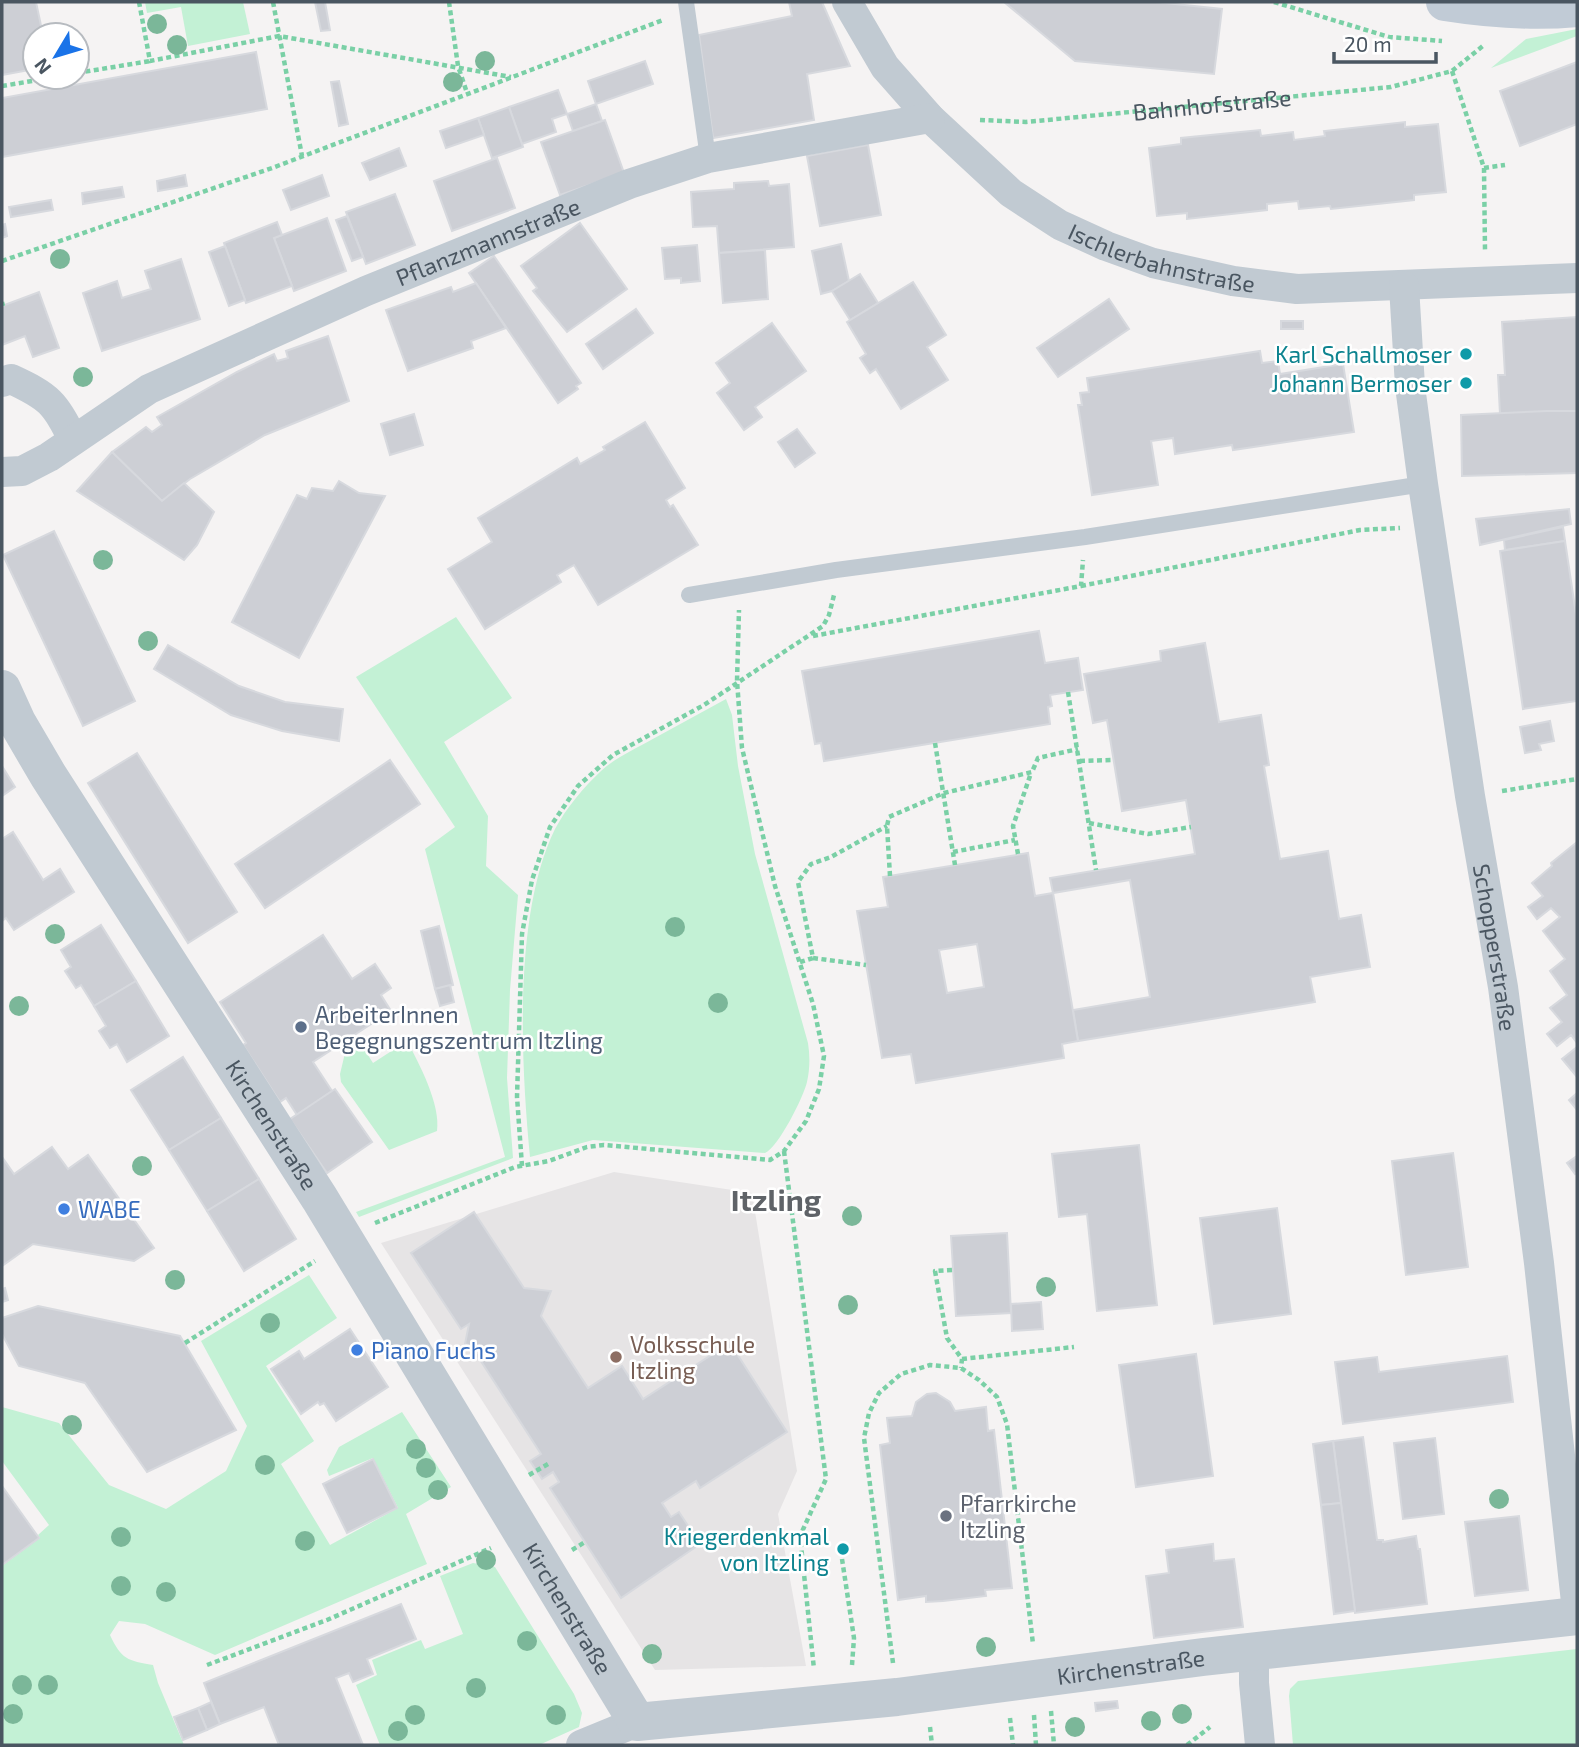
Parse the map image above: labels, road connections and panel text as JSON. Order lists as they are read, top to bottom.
{
  "streets": {
    "street": [
      "Pflanzmannstraße",
      "Ischlerbahnstraße",
      "Schopperstraße",
      "Kirchenstraße"
    ],
    "path": ["Bahnhofstraße"]
  },
  "crossings": [
    ["Bahnhofstraße", "Pflanzmannstraße"],
    ["Bahnhofstraße", "Ischlerbahnstraße"],
    ["Pflanzmannstraße", "Ischlerbahnstraße"],
    ["Ischlerbahnstraße", "Schopperstraße"],
    ["Schopperstraße", "Kirchenstraße"]
  ],
  "districts": ["Itzling"],
  "places": [
    "Karl Schallmoser",
    "Johann Bermoser",
    "ArbeiterInnen Begegnungszentrum Itzling",
    "WABE",
    "Piano Fuchs",
    "Volksschule Itzling",
    "Pfarrkirche Itzling",
    "Kriegerdenkmal von Itzling"
  ],
  "scale_bar": "20 m",
  "north": "bottom left"
}
